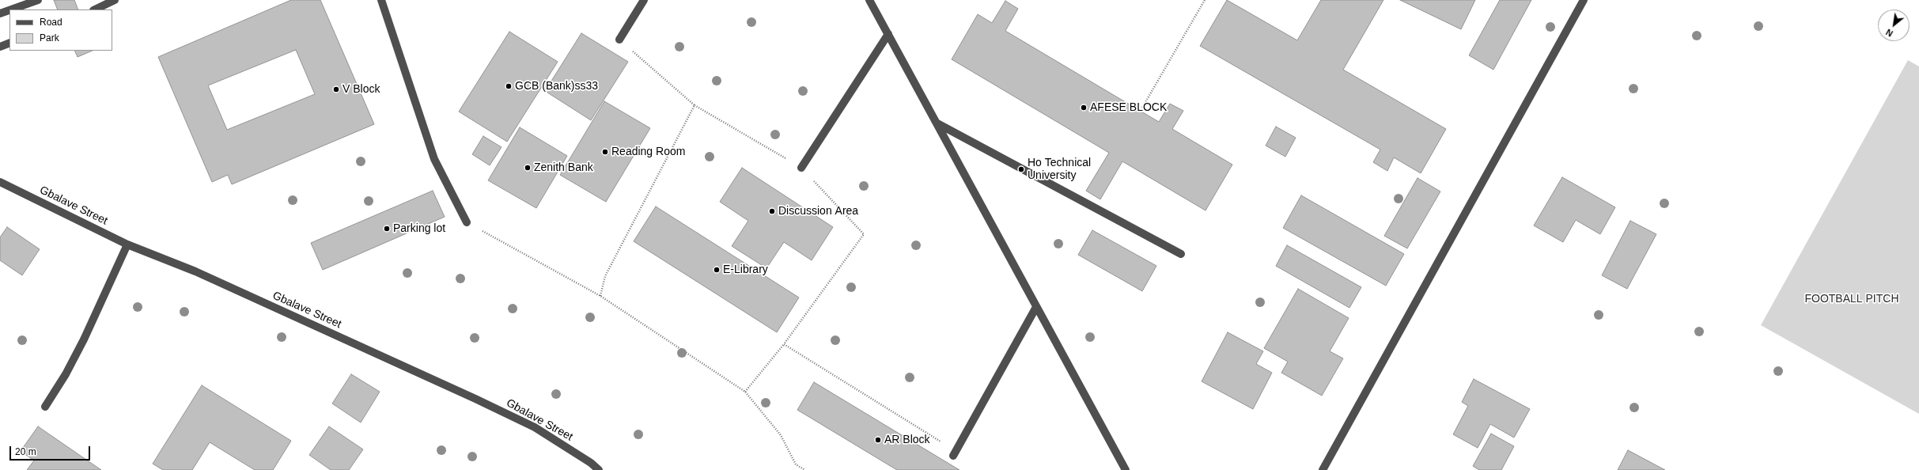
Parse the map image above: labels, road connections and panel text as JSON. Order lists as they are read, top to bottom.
{
  "streets": {
    "street": ["Gbalave Street"]
  },
  "parks": ["FOOTBALL PITCH"],
  "places": [
    "GCB (Bank)ss33",
    "V Block",
    "AFESE BLOCK",
    "Reading Room",
    "Zenith Bank",
    "Ho Technical University",
    "Discussion Area",
    "Parking lot",
    "E-Library",
    "AR Block"
  ],
  "legend": ["Road", "Park"],
  "scale_bar": "20 m",
  "north": "bottom left"
}
